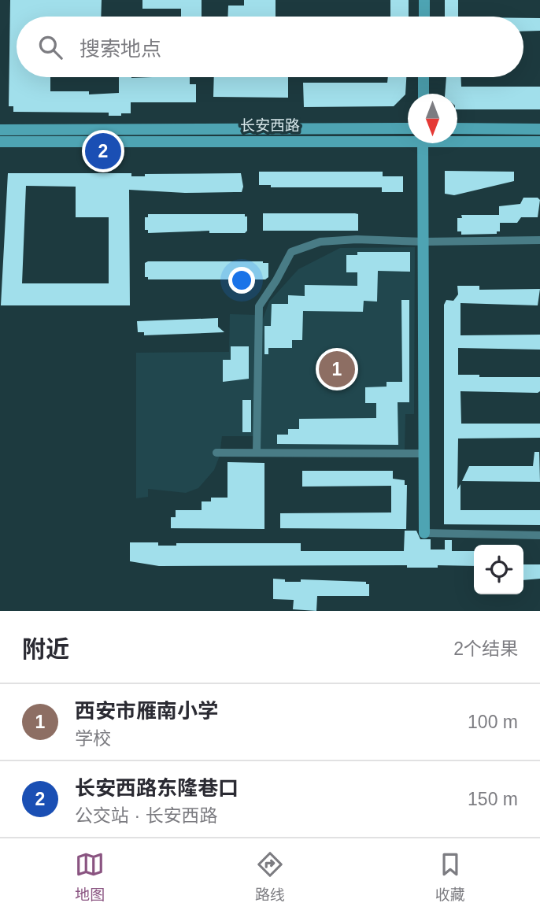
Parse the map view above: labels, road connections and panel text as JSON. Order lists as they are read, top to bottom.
{
  "streets": {
    "main road": ["长安西路"]
  },
  "north": "bottom",
  "page": {
    "search": "搜索地点",
    "pins": ["2", "1"],
    "heading": ["附近", "2个结果"],
    "list": [
      {
        "mark": "1",
        "name": "西安市雁南小学",
        "note": "学校",
        "value": "100 m"
      },
      {
        "mark": "2",
        "name": "长安西路东隆巷口",
        "note": "公交站 · 长安西路",
        "value": "150 m"
      }
    ],
    "nav": ["地图", "路线", "收藏"]
  }
}
